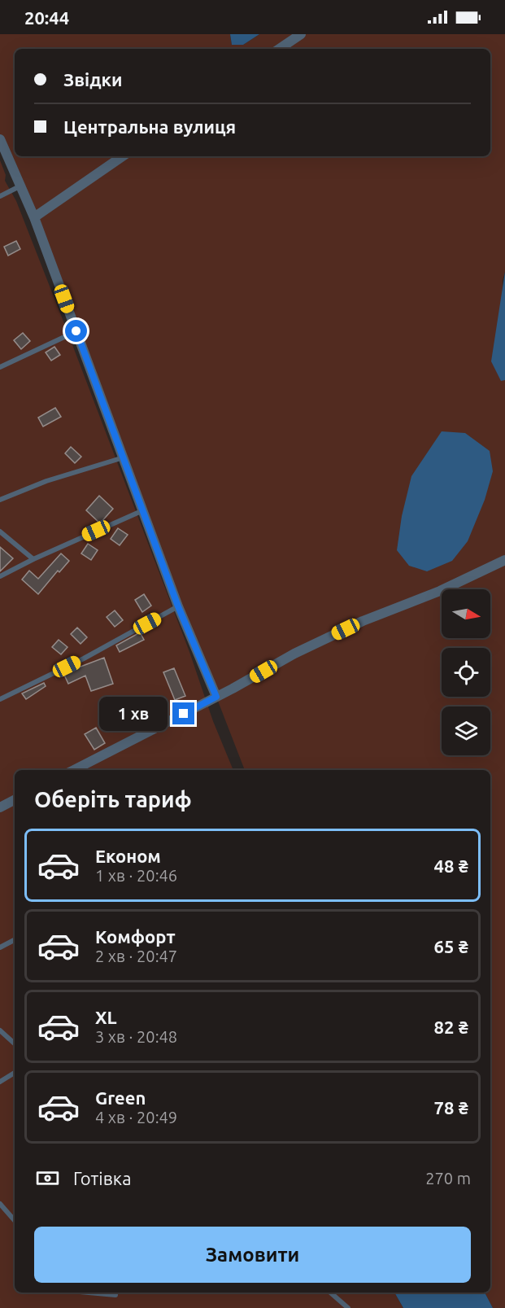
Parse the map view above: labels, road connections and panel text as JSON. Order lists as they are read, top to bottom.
{
  "north": "right",
  "page": {
    "status": "20:44",
    "banner": ["Звідки", "Центральна вулиця"],
    "bubble": "1 хв",
    "heading": "Оберіть тариф",
    "list": [
      {
        "name": "Економ",
        "note": "1 хв · 20:46",
        "value": "48 ₴"
      },
      {
        "name": "Комфорт",
        "note": "2 хв · 20:47",
        "value": "65 ₴"
      },
      {
        "name": "XL",
        "note": "3 хв · 20:48",
        "value": "82 ₴"
      },
      {
        "name": "Green",
        "note": "4 хв · 20:49",
        "value": "78 ₴"
      }
    ],
    "pay": ["Готівка", "270 m"],
    "buttons": "Замовити"
  }
}
